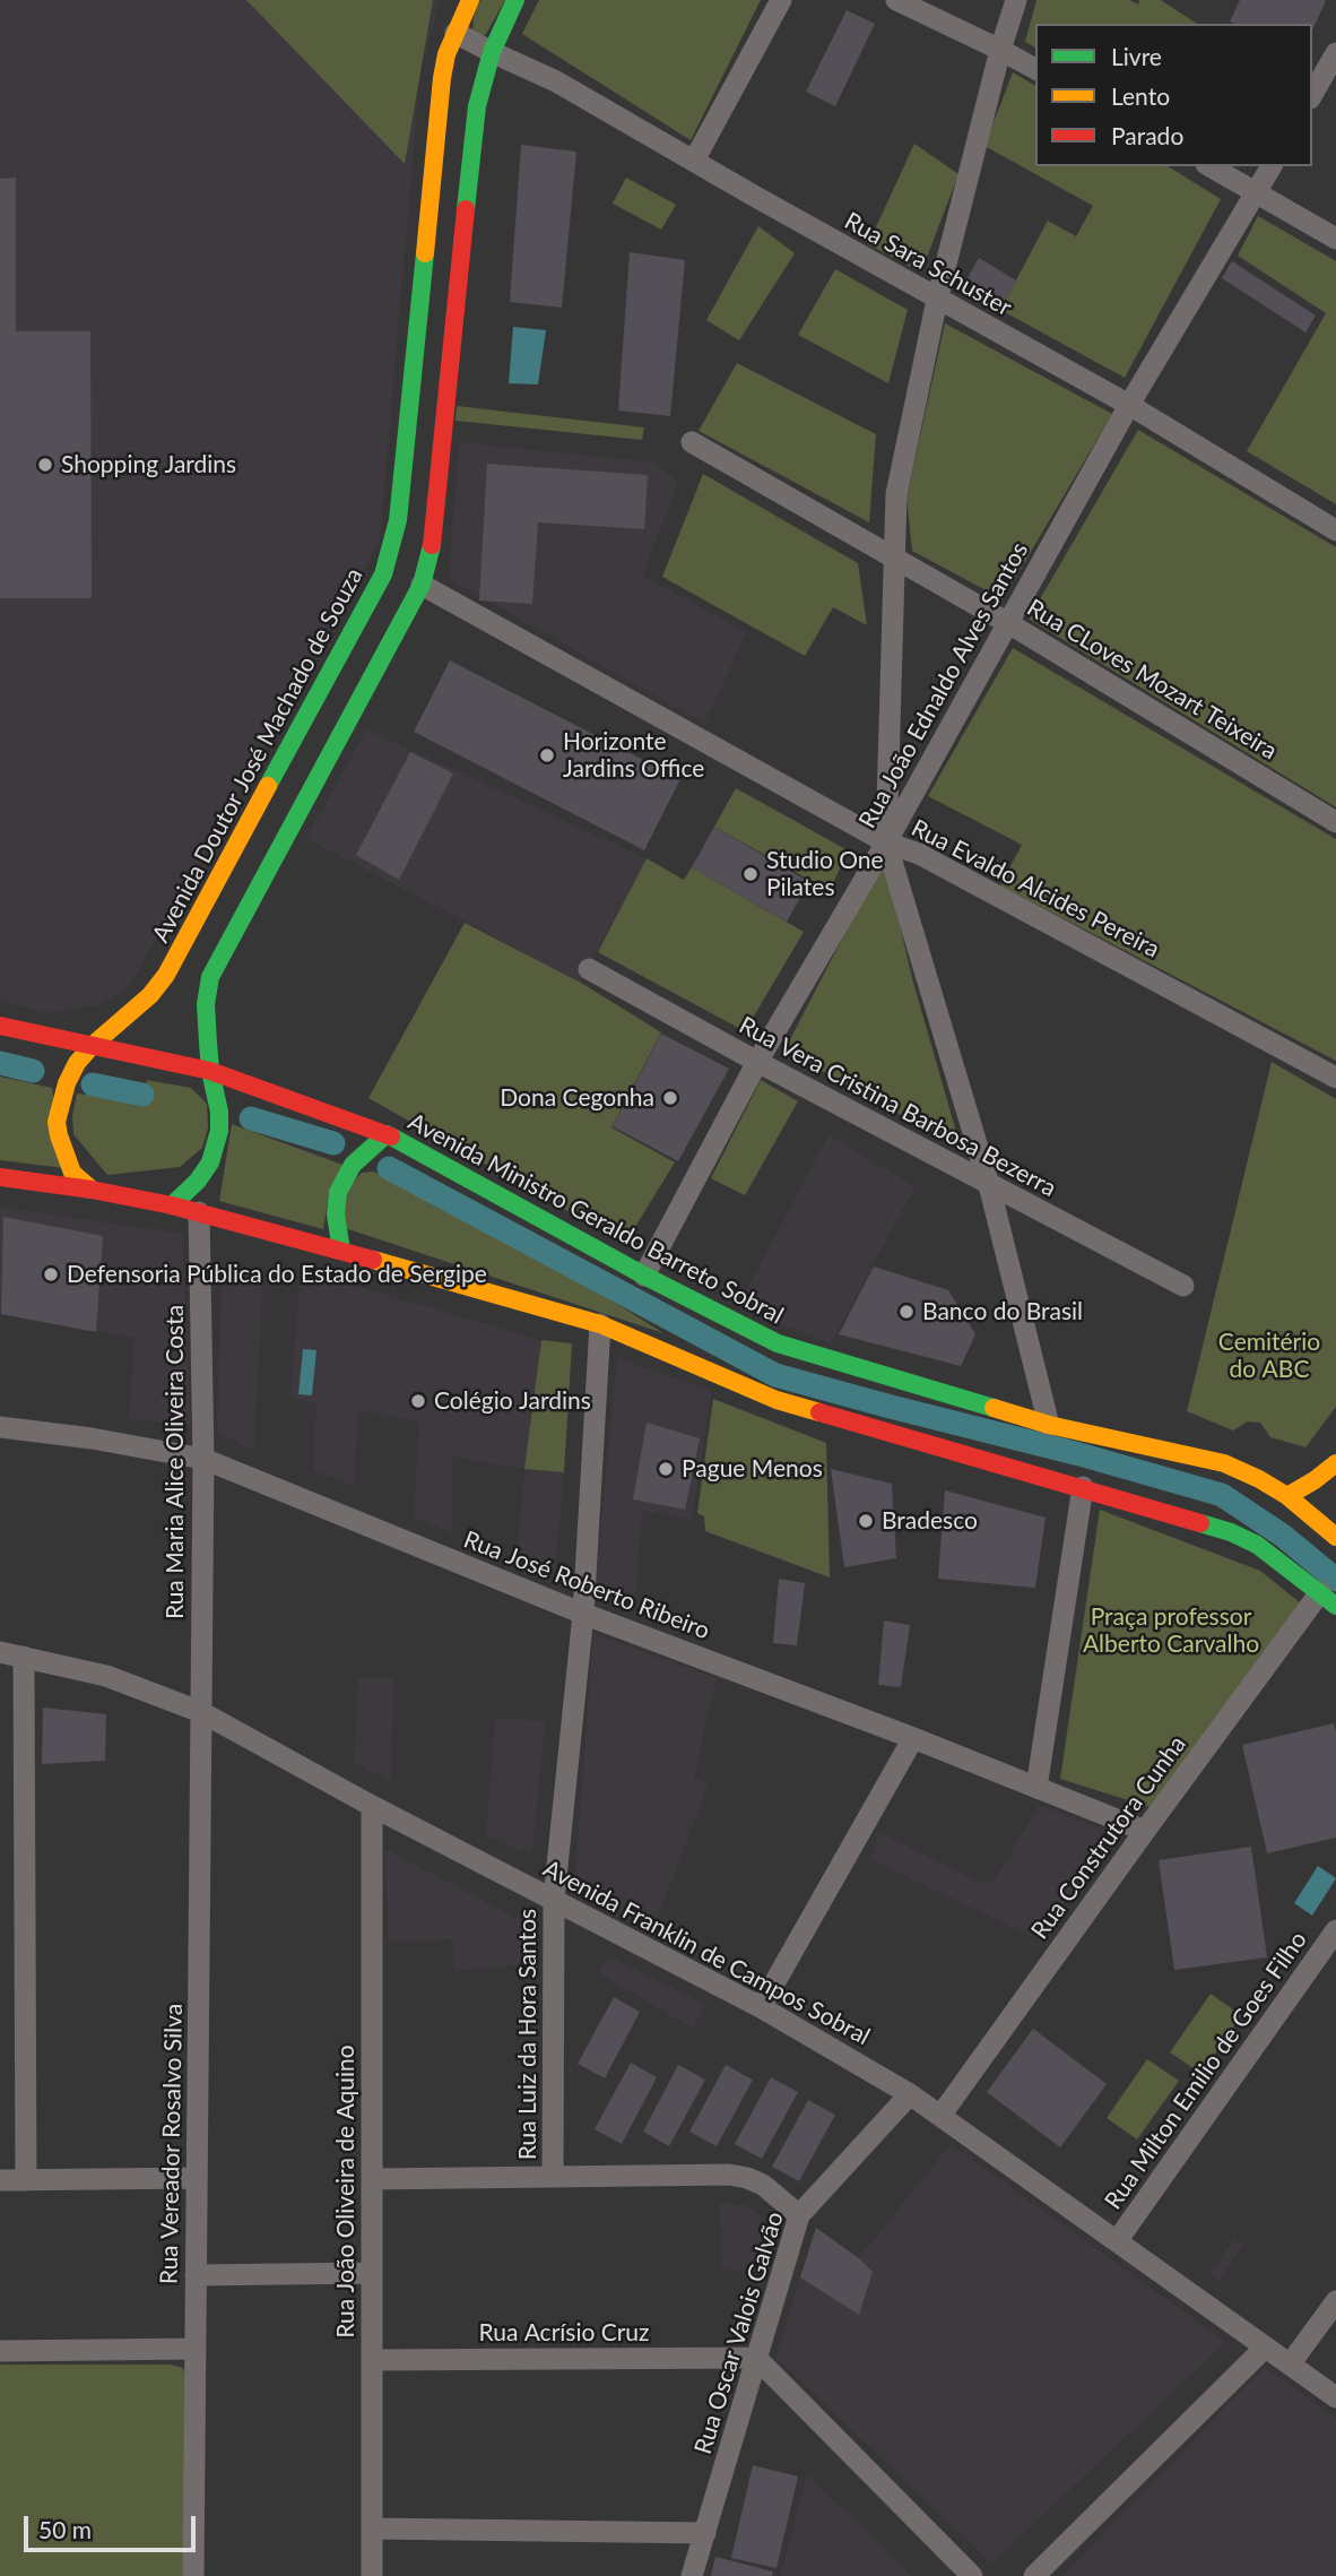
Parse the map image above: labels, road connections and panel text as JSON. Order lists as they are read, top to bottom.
{
  "streets": {
    "main road": ["Avenida Doutor José Machado de Souza", "Avenida Ministro Geraldo Barreto Sobral"],
    "street": [
      "Rua Sara Schuster",
      "Rua CLoves Mozart Teixeira",
      "Rua João Ednaldo Alves Santos",
      "Rua Evaldo Alcides Pereira",
      "Rua Vera Cristina Barbosa Bezerra",
      "Rua Maria Alice Oliveira Costa",
      "Rua José Roberto Ribeiro",
      "Rua Construtora Cunha",
      "Avenida Franklin de Campos Sobral",
      "Rua Luiz da Hora Santos",
      "Rua Milton Emilio de Goes Filho",
      "Rua Vereador Rosalvo Silva",
      "Rua João Oliveira de Aquino",
      "Rua Acrísio Cruz",
      "Rua Oscar Valois Galvão"
    ]
  },
  "crossings": [
    ["Rua Sara Schuster", "Rua João Ednaldo Alves Santos"],
    ["Rua Sara Schuster", "Avenida Doutor José Machado de Souza"],
    ["Rua CLoves Mozart Teixeira", "Rua João Ednaldo Alves Santos"],
    ["Rua João Ednaldo Alves Santos", "Rua Evaldo Alcides Pereira"],
    ["Rua João Ednaldo Alves Santos", "Rua Vera Cristina Barbosa Bezerra"],
    ["Rua João Ednaldo Alves Santos", "Avenida Ministro Geraldo Barreto Sobral"],
    ["Avenida Doutor José Machado de Souza", "Avenida Ministro Geraldo Barreto Sobral"],
    ["Rua Maria Alice Oliveira Costa", "Rua José Roberto Ribeiro"],
    ["Rua Maria Alice Oliveira Costa", "Avenida Franklin de Campos Sobral"],
    ["Rua Maria Alice Oliveira Costa", "Rua Vereador Rosalvo Silva"],
    ["Rua José Roberto Ribeiro", "Rua Construtora Cunha"],
    ["Rua José Roberto Ribeiro", "Rua Luiz da Hora Santos"],
    ["Rua Construtora Cunha", "Avenida Franklin de Campos Sobral"],
    ["Avenida Franklin de Campos Sobral", "Rua Luiz da Hora Santos"],
    ["Avenida Franklin de Campos Sobral", "Rua Milton Emilio de Goes Filho"],
    ["Avenida Franklin de Campos Sobral", "Rua Vereador Rosalvo Silva"],
    ["Avenida Franklin de Campos Sobral", "Rua João Oliveira de Aquino"],
    ["Avenida Franklin de Campos Sobral", "Rua Oscar Valois Galvão"],
    ["Rua João Oliveira de Aquino", "Rua Acrísio Cruz"],
    ["Rua Acrísio Cruz", "Rua Oscar Valois Galvão"]
  ],
  "parks": ["Cemitério do ABC", "Praça professor Alberto Carvalho"],
  "places": [
    "Shopping Jardins",
    "Horizonte Jardins Office",
    "Studio One Pilates",
    "Dona Cegonha",
    "Defensoria Pública do Estado de Sergipe",
    "Banco do Brasil",
    "Colégio Jardins",
    "Pague Menos",
    "Bradesco"
  ],
  "legend": ["Livre", "Lento", "Parado"],
  "scale_bar": "50 m"
}
